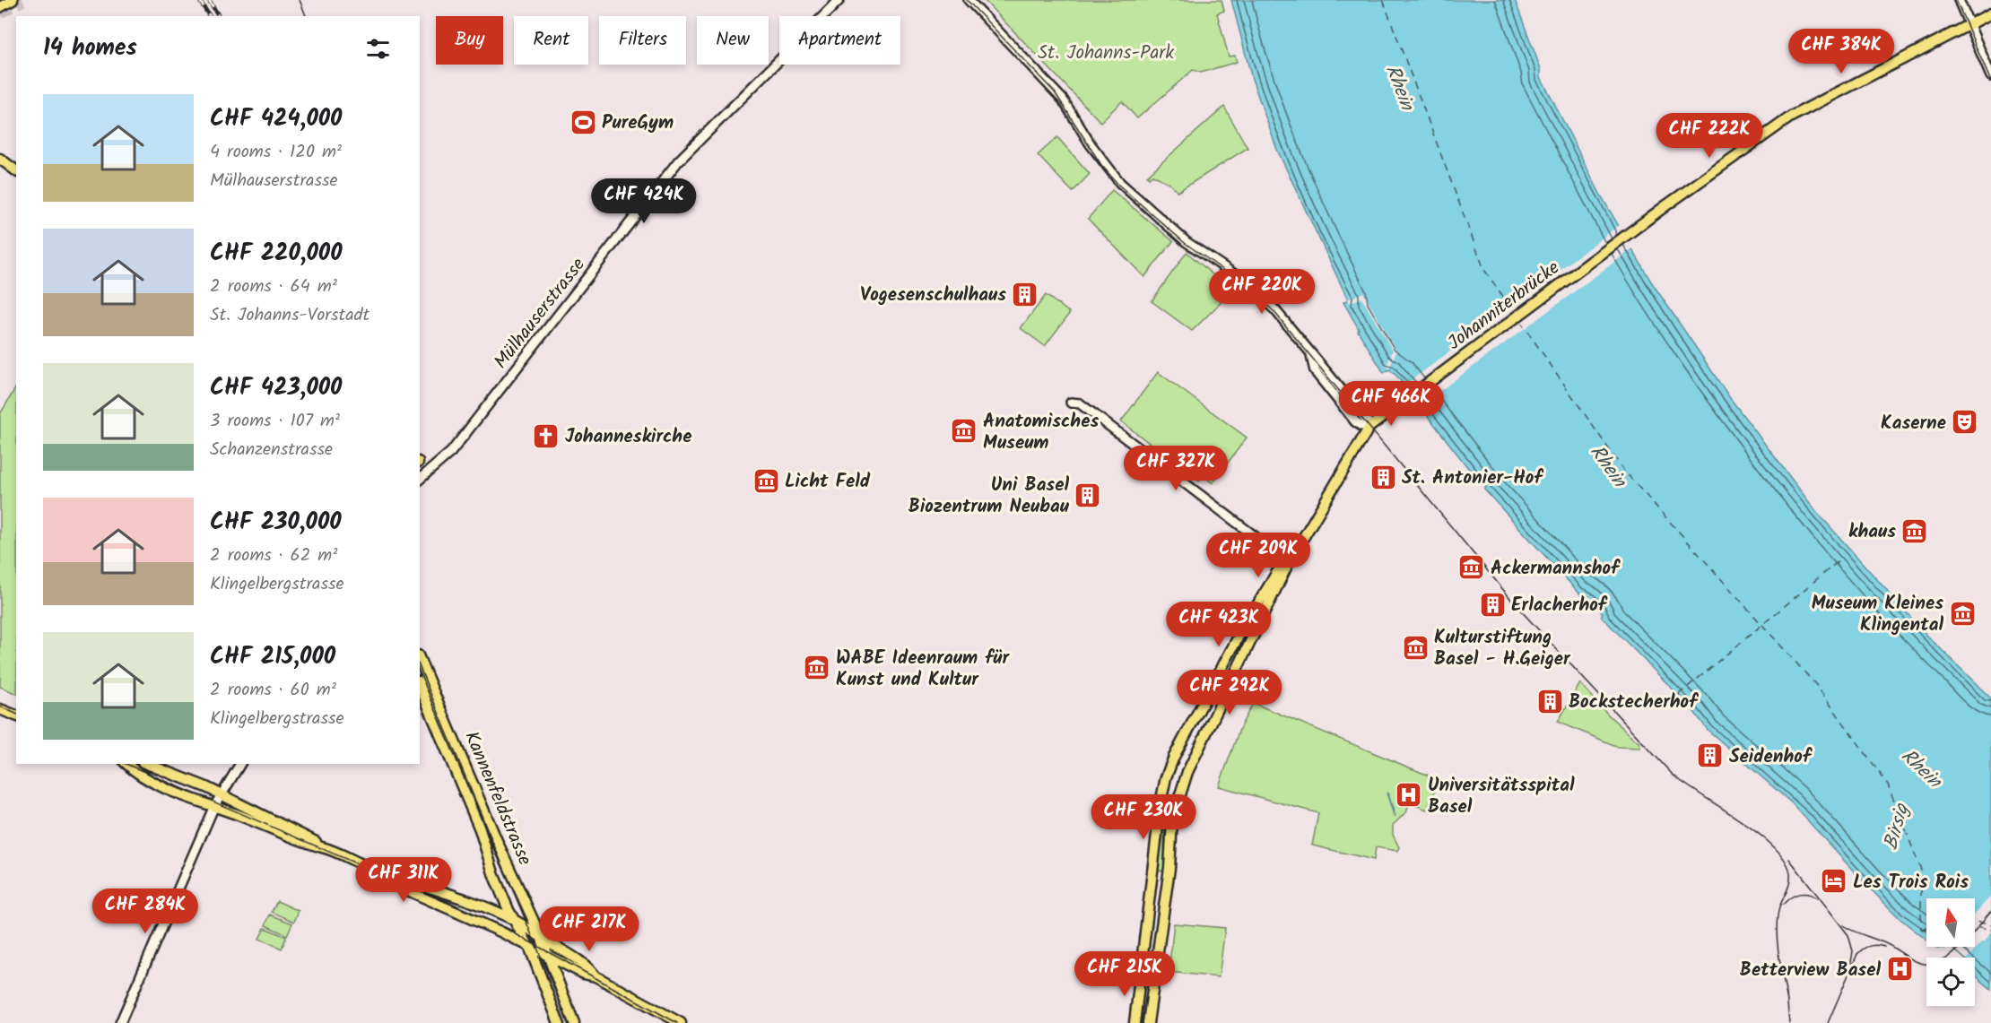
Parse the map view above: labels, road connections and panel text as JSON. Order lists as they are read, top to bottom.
{
  "streets": {
    "main road": ["Johanniterbrücke", "Kannenfeldstrasse"],
    "street": ["Mülhauserstrasse"]
  },
  "water": ["Rhein", "Birsig"],
  "parks": ["St. Johanns-Park"],
  "places": {
    "sports": ["PureGym"],
    "building": [
      "Vogesenschulhaus",
      "St. Antonier-Hof",
      "Uni Basel Biozentrum Neubau",
      "Erlacherhof",
      "Bockstecherhof",
      "Seidenhof"
    ],
    "theatre": ["Kaserne"],
    "museum": [
      "Anatomisches Museum",
      "Licht Feld",
      "khaus",
      "Ackermannshof",
      "Museum Kleines Klingental",
      "Kulturstiftung Basel - H.Geiger",
      "WABE Ideenraum für Kunst und Kultur"
    ],
    "church": ["Johanneskirche"],
    "hospital": ["Universitätsspital Basel", "Betterview Basel"],
    "hotel": ["Les Trois Rois"]
  },
  "north": "top",
  "page": {
    "chip": [
      "Buy",
      "Rent",
      "Filters",
      "New",
      "Apartment"
    ],
    "heading": "14 homes",
    "price": [
      "CHF 384K",
      "CHF 222K",
      "CHF 424K",
      "CHF 220K",
      "CHF 466K",
      "CHF 327K",
      "CHF 209K",
      "CHF 423K",
      "CHF 292K",
      "CHF 230K",
      "CHF 311K",
      "CHF 284K",
      "CHF 217K",
      "CHF 215K"
    ],
    "list": [
      {
        "name": "CHF 424,000",
        "note": "4 rooms · 120 m² · Mülhauserstrasse"
      },
      {
        "name": "CHF 220,000",
        "note": "2 rooms · 64 m² · St. Johanns-Vorstadt"
      },
      {
        "name": "CHF 423,000",
        "note": "3 rooms · 107 m² · Schanzenstrasse"
      },
      {
        "name": "CHF 230,000",
        "note": "2 rooms · 62 m² · Klingelbergstrasse"
      },
      {
        "name": "CHF 215,000",
        "note": "2 rooms · 60 m² · Klingelbergstrasse"
      }
    ]
  }
}
